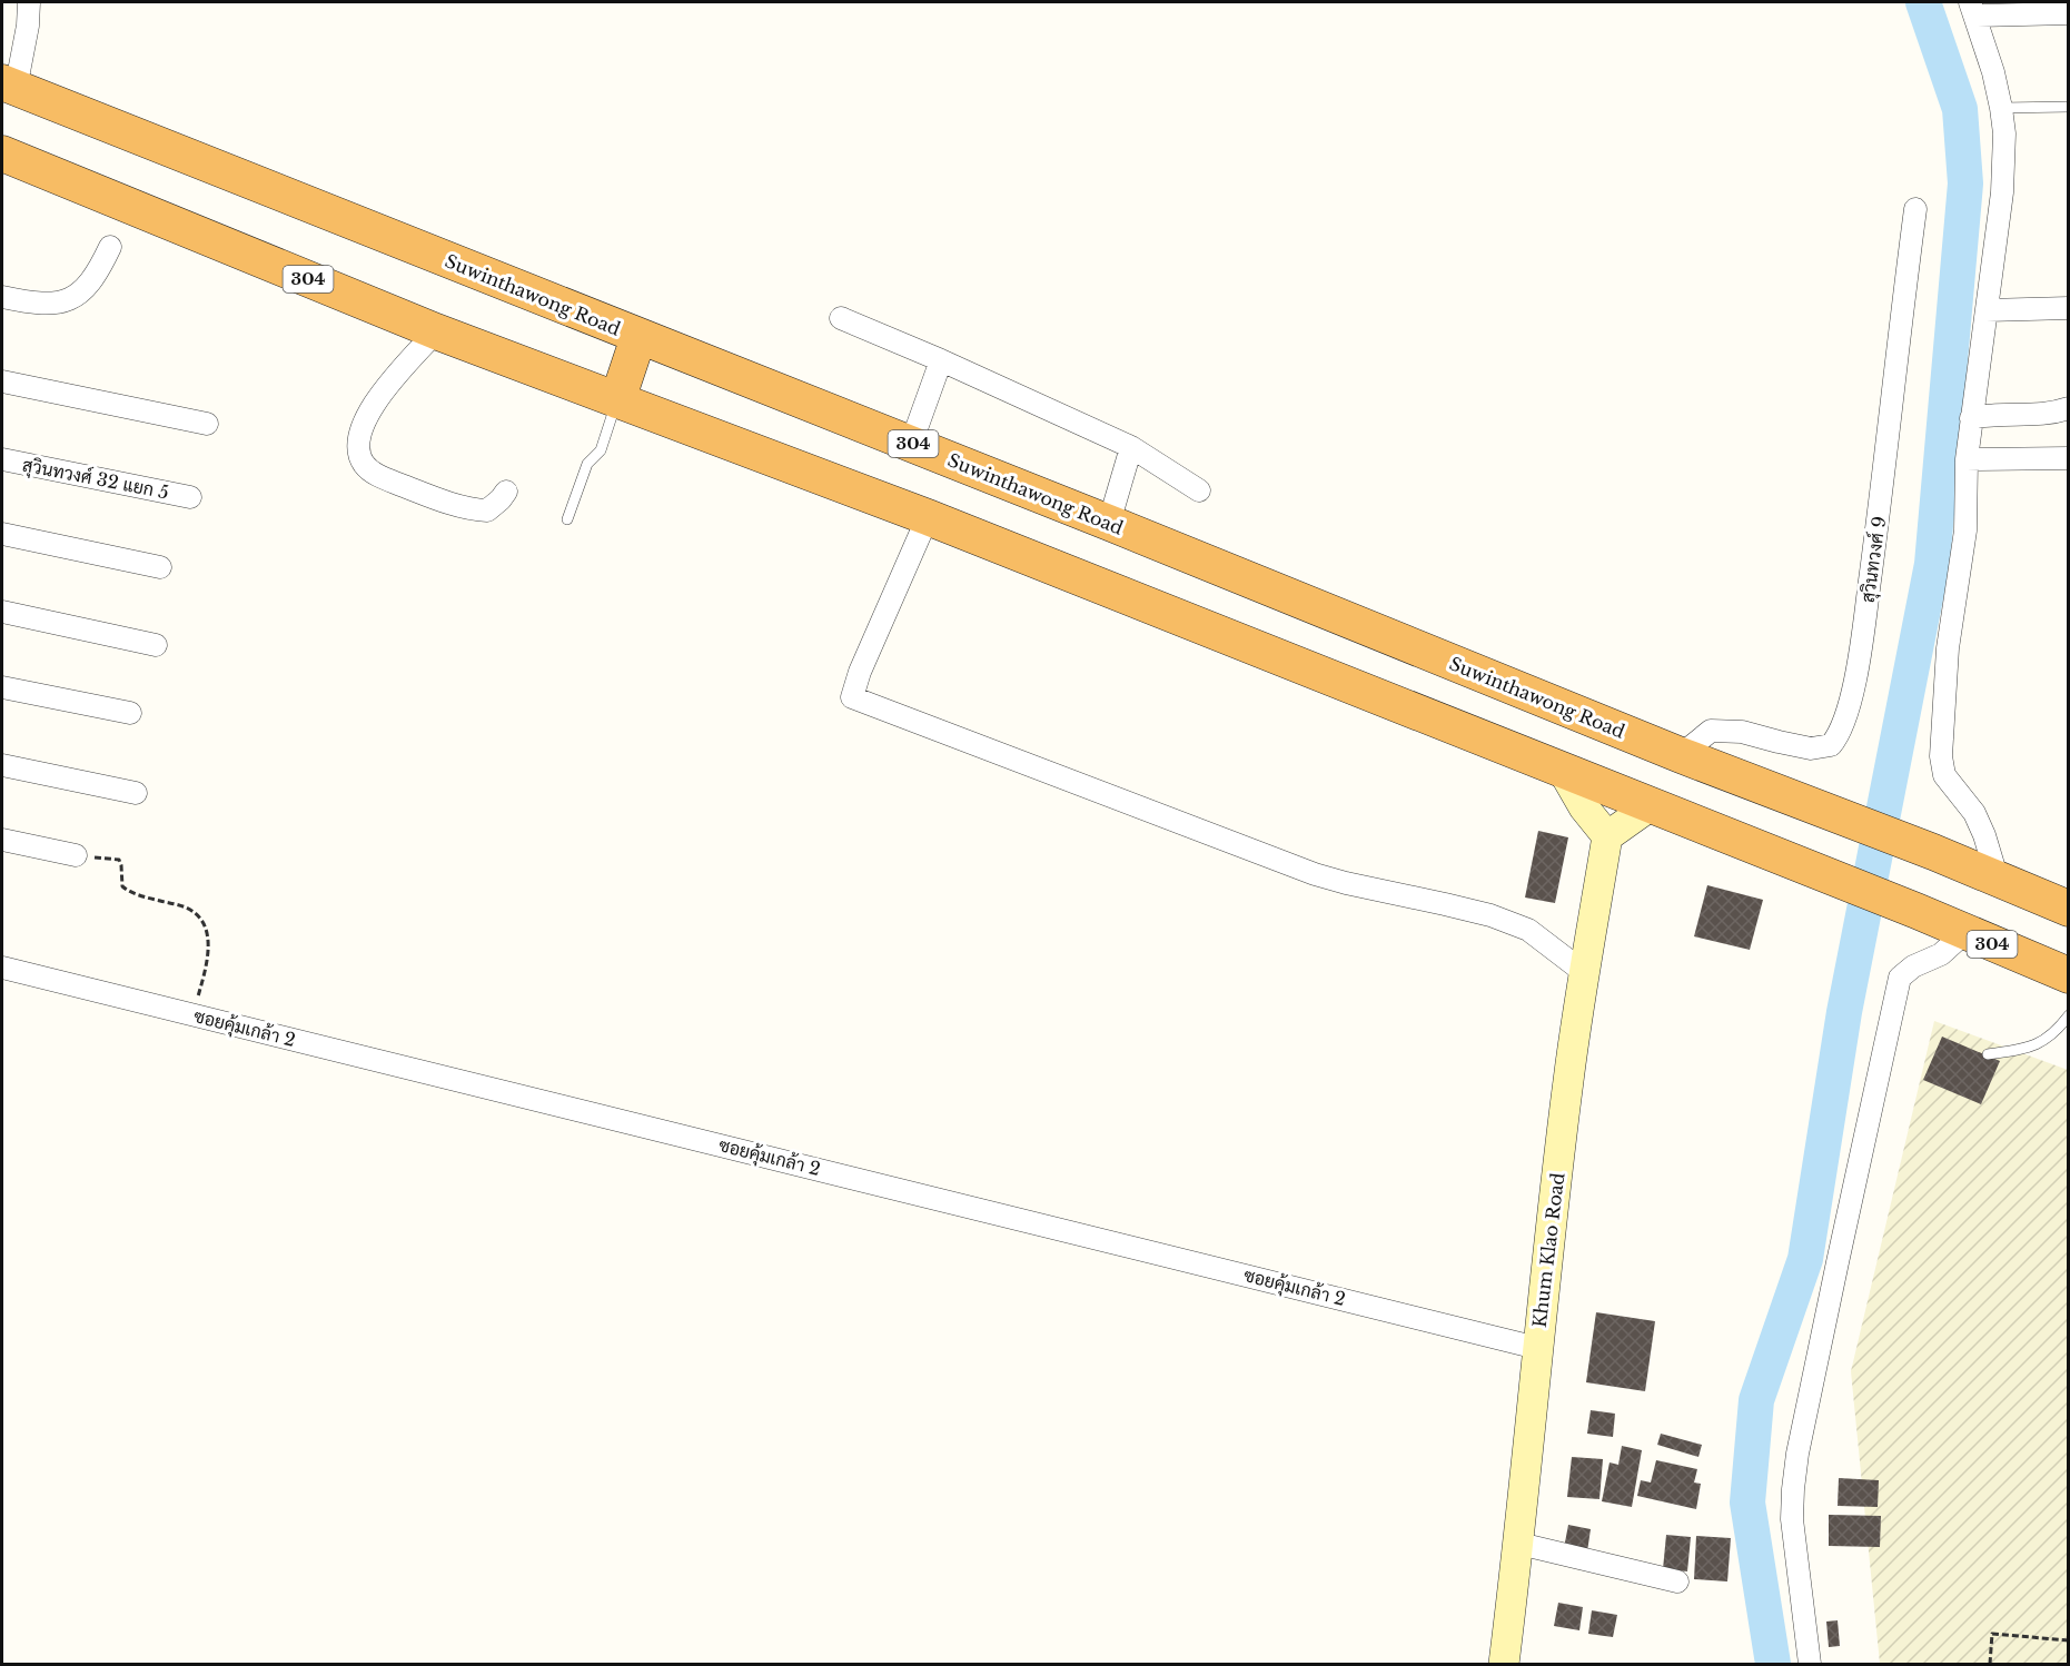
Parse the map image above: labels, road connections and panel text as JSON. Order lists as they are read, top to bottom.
{
  "streets": {
    "highway": ["304", "Suwinthawong Road"],
    "main road": ["Khum Klao Road"],
    "street": ["สุวินทวงศ์ 32 แยก 5", "สุวินทวงศ์ 9", "ซอยคุ้มเกล้า 2"]
  },
  "crossings": [
    ["Suwinthawong Road", "สุวินทวงศ์ 9"],
    ["ซอยคุ้มเกล้า 2", "Khum Klao Road"]
  ]
}
